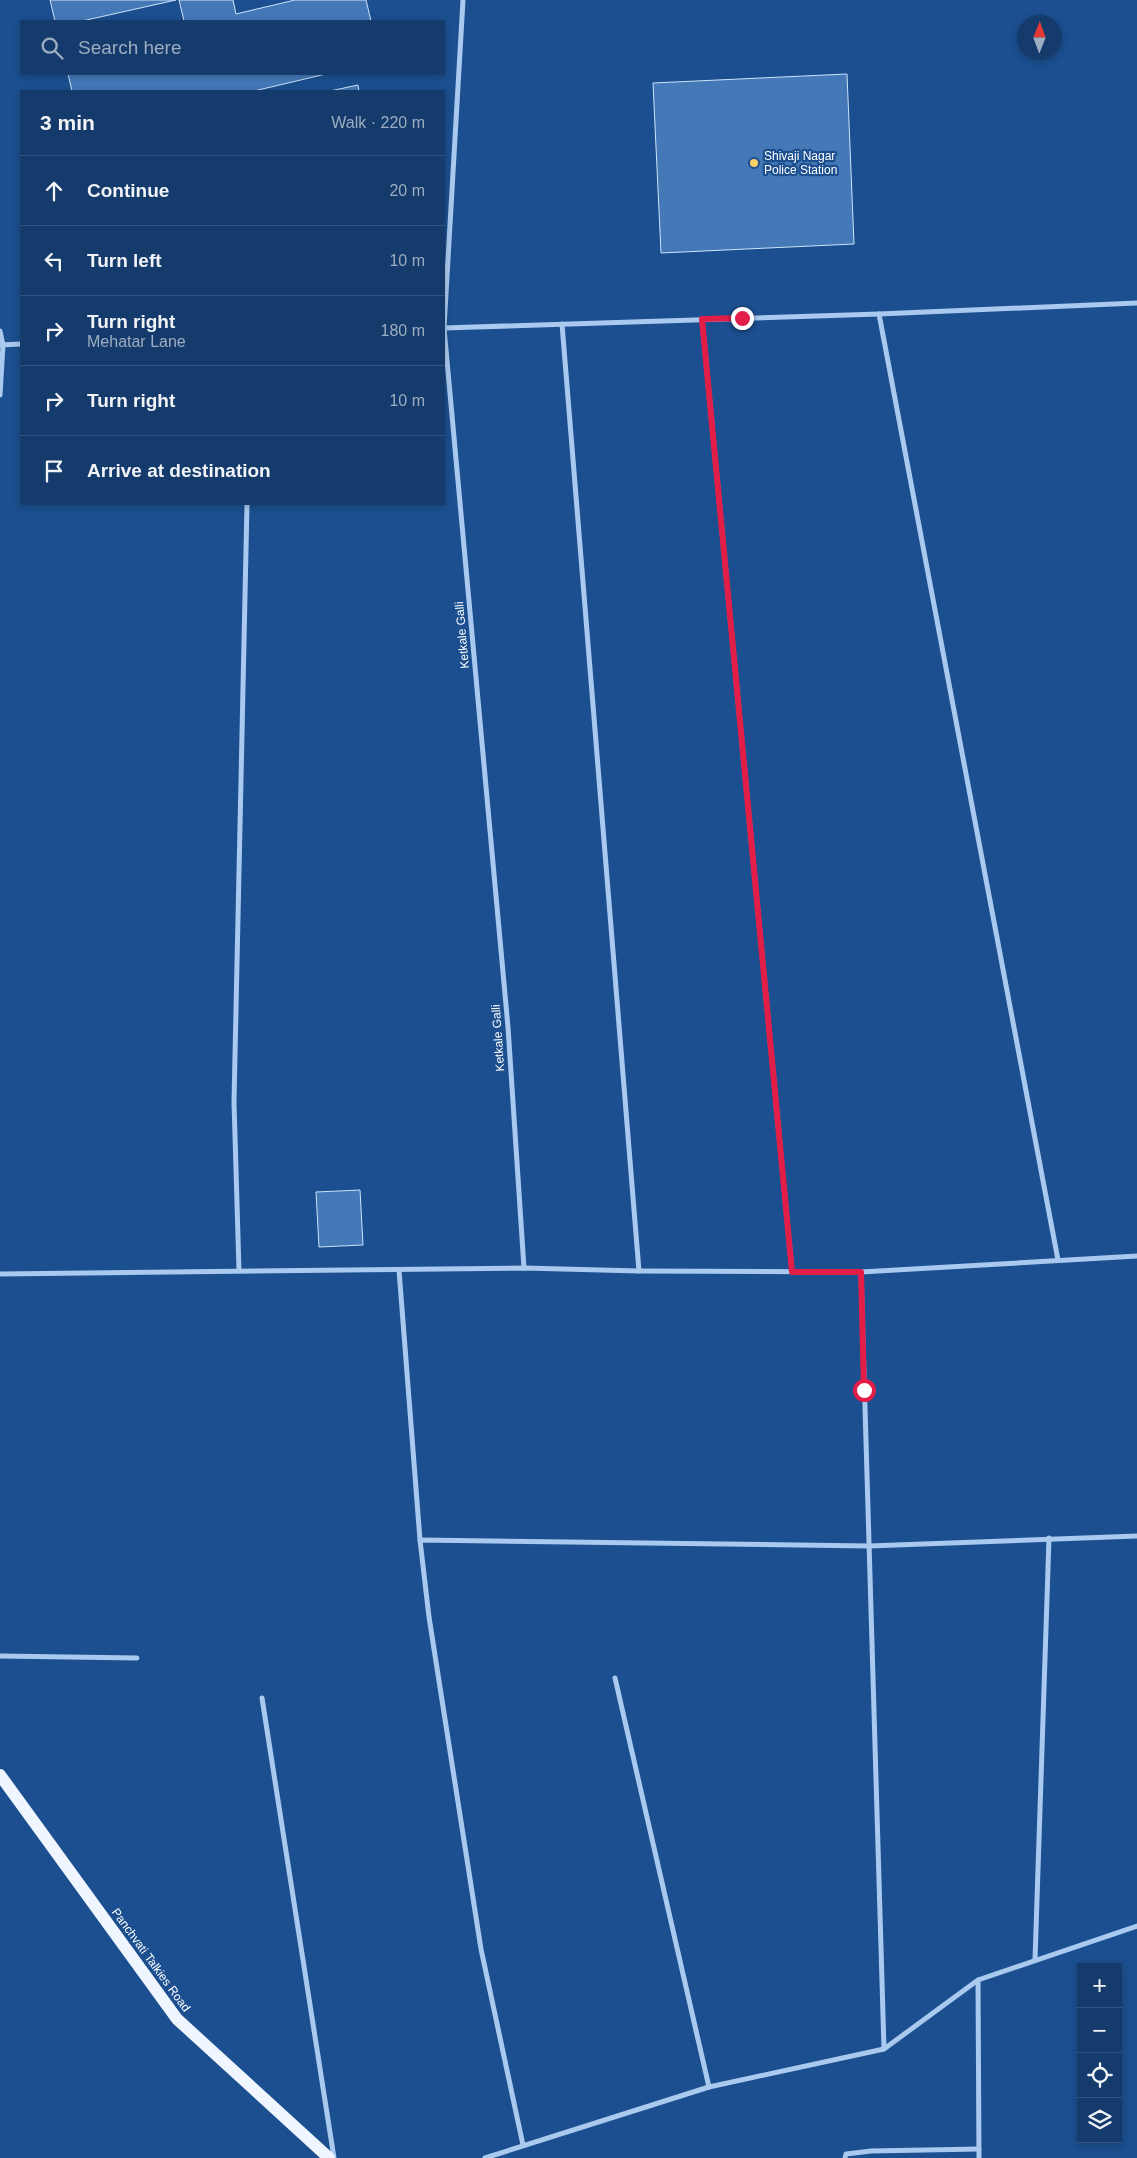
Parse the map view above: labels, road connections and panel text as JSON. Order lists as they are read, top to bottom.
{
  "streets": {
    "main road": ["Panchvati Talkies Road"],
    "street": ["Ketkale Galli"]
  },
  "places": ["Shivaji Nagar Police Station"],
  "north": "top",
  "page": {
    "search": "Search here",
    "heading": ["3 min", "Walk · 220 m"],
    "list": [
      ["Continue", "20 m"],
      ["Turn left", "10 m"],
      ["Turn right", "Mehatar Lane", "180 m"],
      ["Turn right", "10 m"],
      "Arrive at destination"
    ],
    "map_buttons": ["+", "−"]
  }
}
